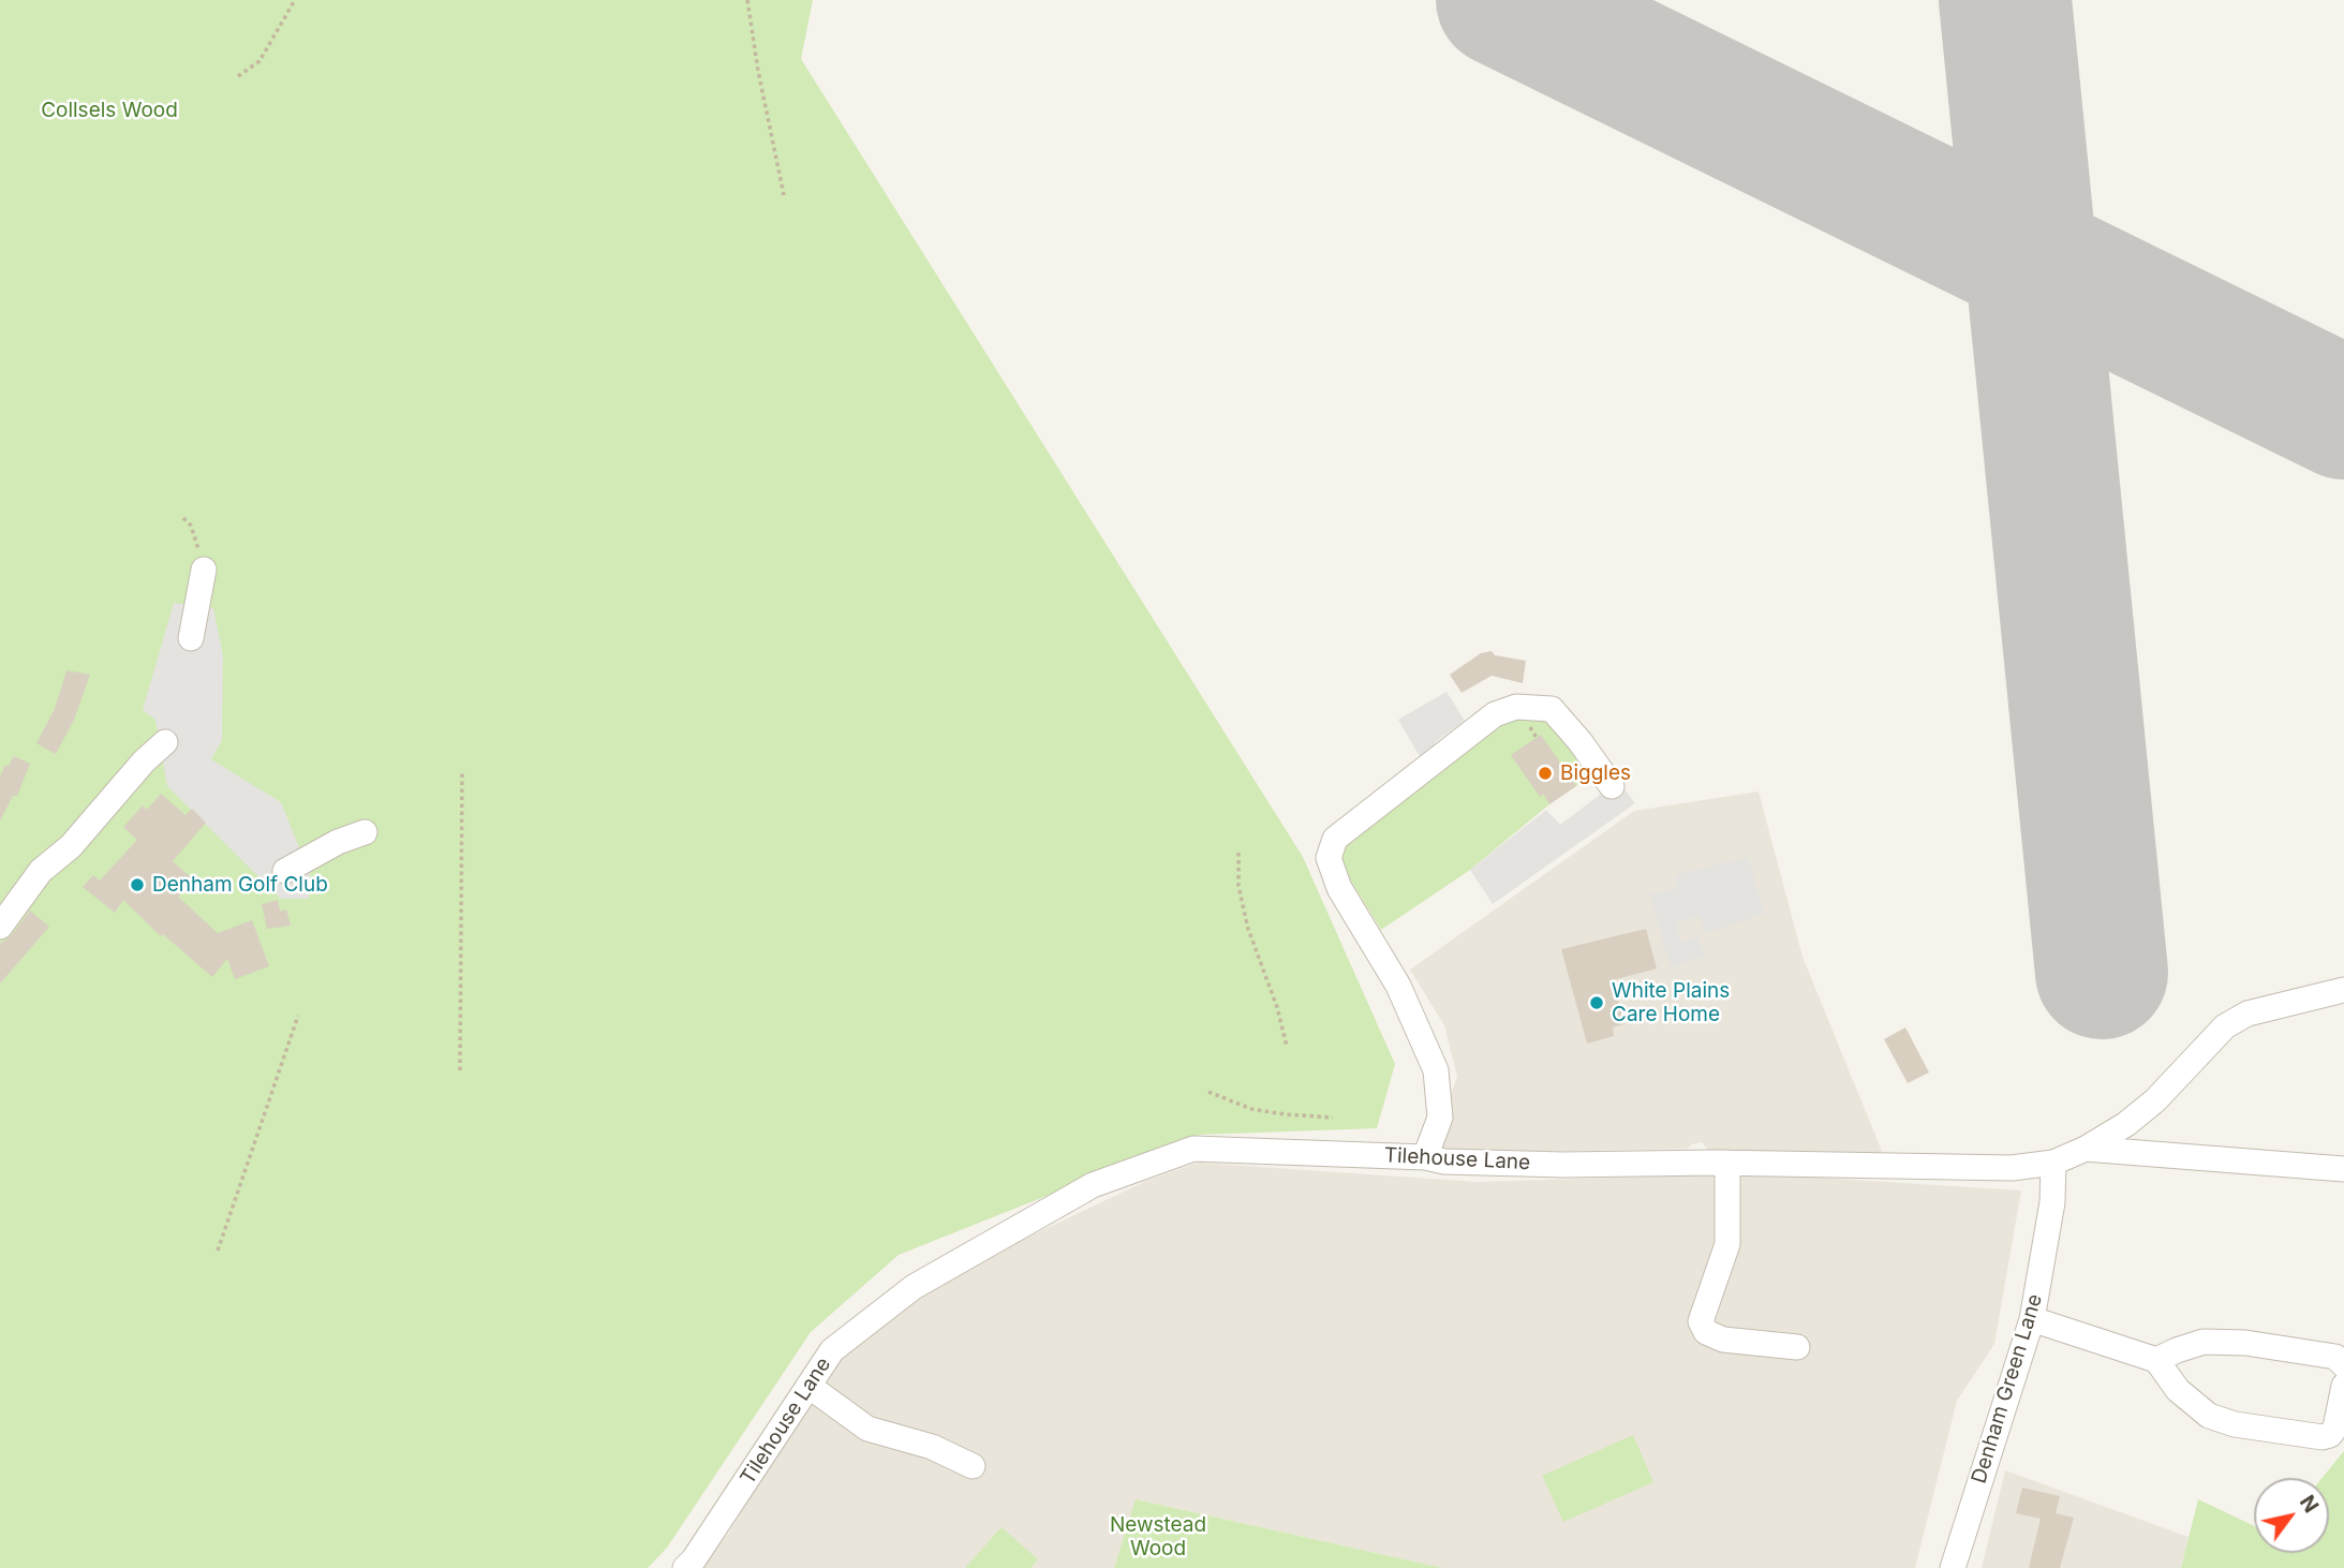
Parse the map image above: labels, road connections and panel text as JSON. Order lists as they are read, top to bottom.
{
  "streets": {
    "street": ["Tilehouse Lane", "Denham Green Lane"]
  },
  "crossings": [
    ["Tilehouse Lane", "Denham Green Lane"]
  ],
  "parks": ["Collsels Wood", "Newstead Wood"],
  "places": ["Biggles", "Denham Golf Club", "White Plains Care Home"],
  "north": "top right"
}
